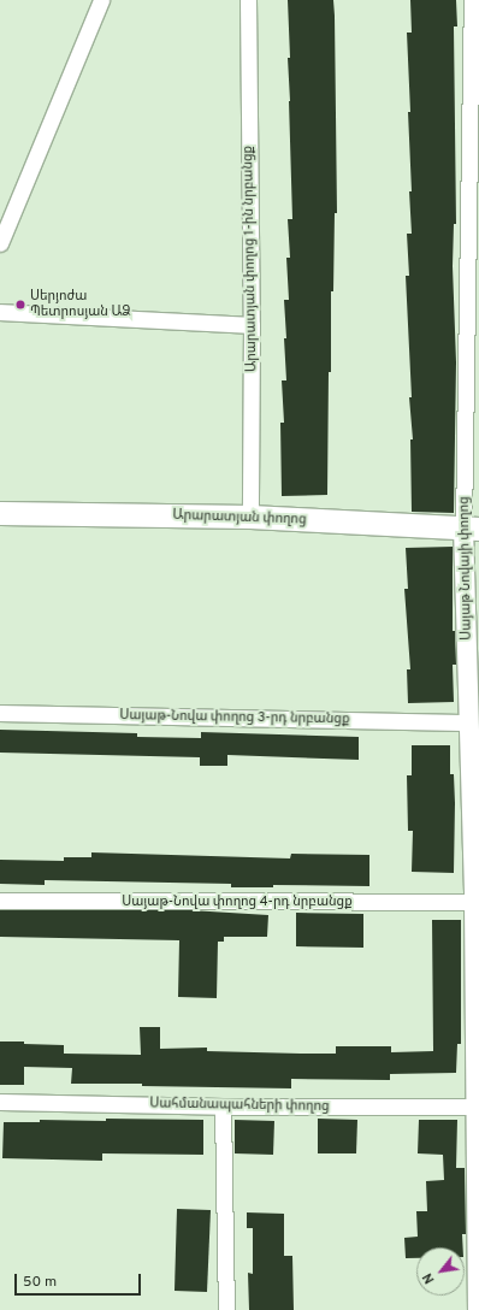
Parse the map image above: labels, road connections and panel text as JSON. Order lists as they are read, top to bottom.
{
  "streets": {
    "main road": ["Արարատյան փողոց"],
    "street": [
      "Արարատյան փողոց 1-ին նրբանցք",
      "Սայաթ Նովայի փողոց",
      "Սայաթ-Նովա փողոց 3-րդ նրբանցք",
      "Սայաթ-Նովա փողոց 4-րդ նրբանցք",
      "Սահմանապահների փողոց"
    ]
  },
  "crossings": [
    ["Արարատյան փողոց 1-ին նրբանցք", "Արարատյան փողոց"],
    ["Արարատյան փողոց", "Սայաթ Նովայի փողոց"],
    ["Սայաթ Նովայի փողոց", "Սայաթ-Նովա փողոց 3-րդ նրբանցք"],
    ["Սայաթ Նովայի փողոց", "Սայաթ-Նովա փողոց 4-րդ նրբանցք"],
    ["Սայաթ Նովայի փողոց", "Սահմանապահների փողոց"]
  ],
  "places": ["Սերյոժա Պետրոսյան ԱՁ"],
  "scale_bar": "50 m",
  "north": "bottom left"
}
